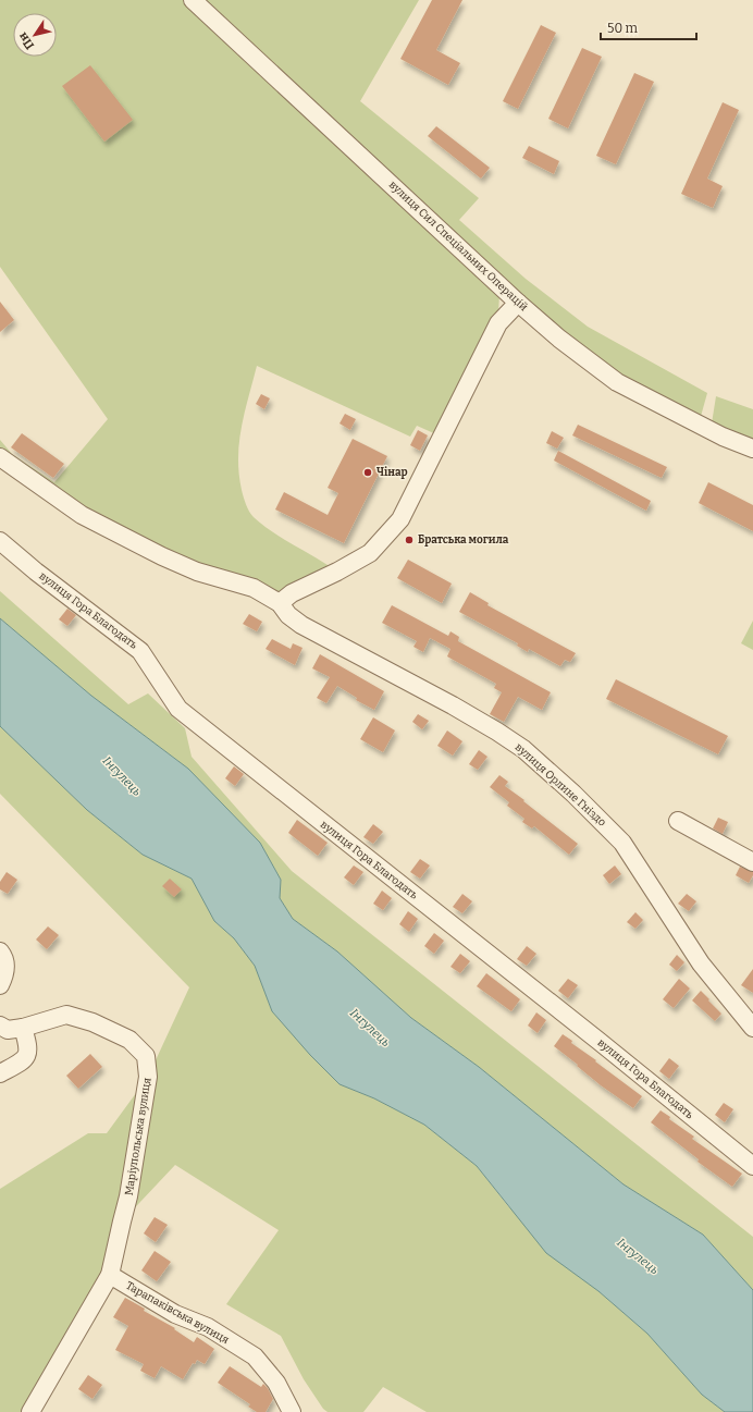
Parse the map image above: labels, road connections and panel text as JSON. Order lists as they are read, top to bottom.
{
  "streets": {
    "street": [
      "вулиця Сил Спеціальних Операцій",
      "вулиця Гора Благодать",
      "вулиця Орлине Гніздо",
      "Маріупольська вулиця",
      "Тарапаківська вулиця"
    ]
  },
  "crossings": [
    ["Маріупольська вулиця", "Тарапаківська вулиця"]
  ],
  "water": ["Інгулець"],
  "places": ["Чінар", "Братська могила"],
  "scale_bar": "50 m",
  "north": "bottom left"
}
